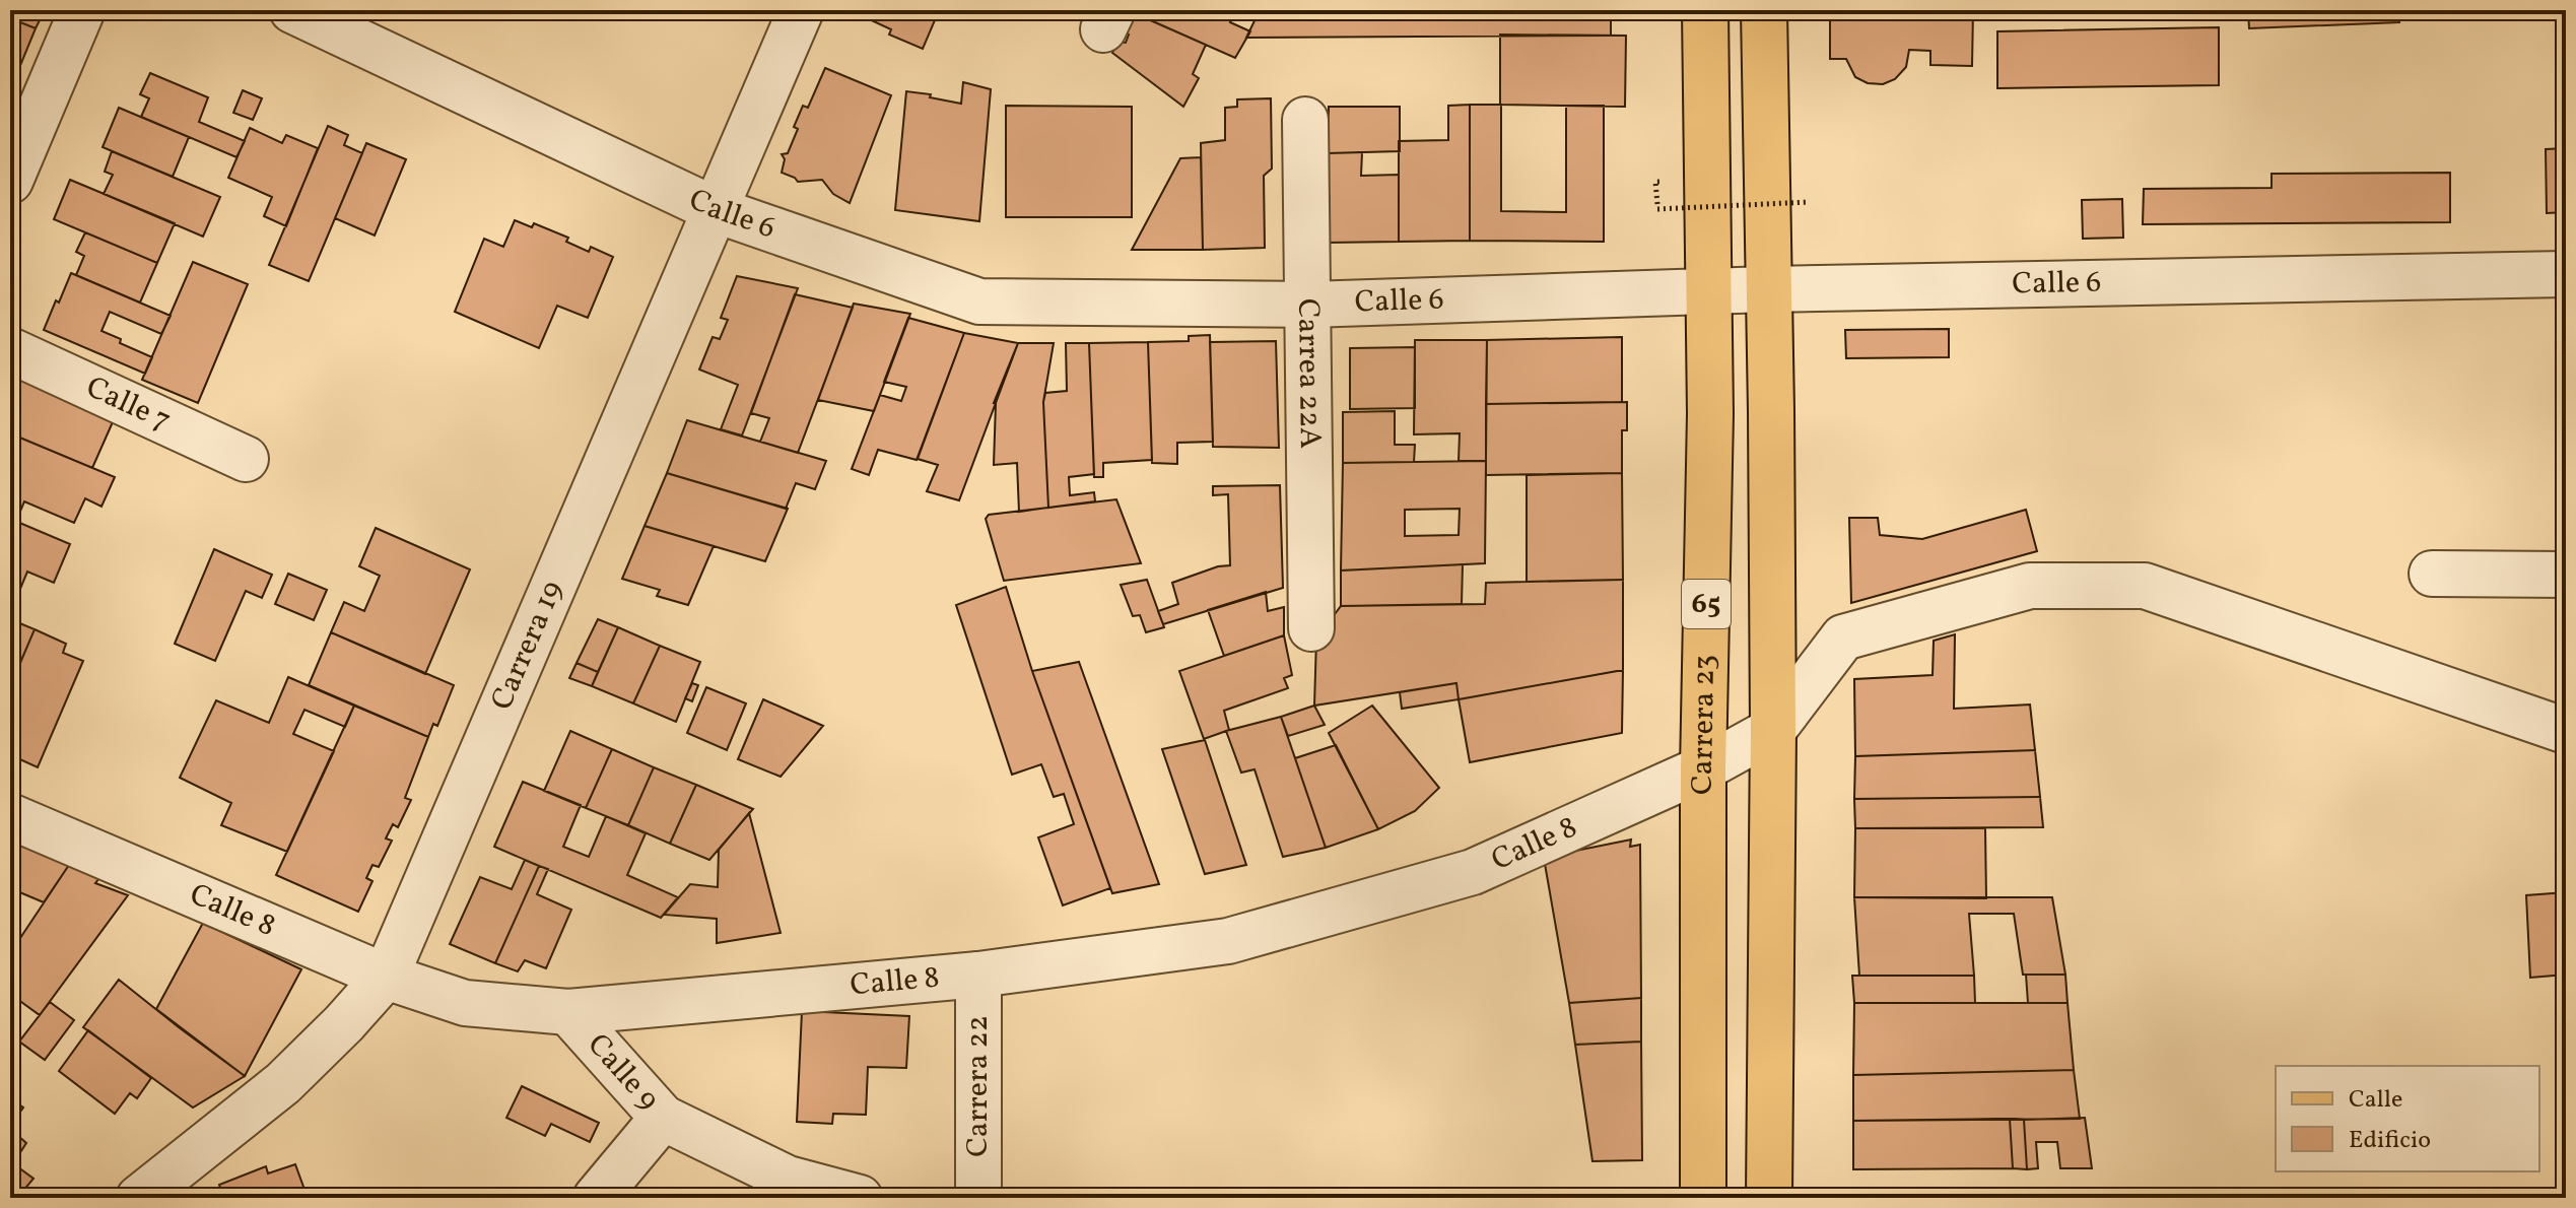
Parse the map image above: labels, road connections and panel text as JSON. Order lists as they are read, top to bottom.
{
  "streets": {
    "main road": ["65", "Carrera 23"],
    "street": [
      "Calle 6",
      "Carrea 22A",
      "Calle 7",
      "Carrera 19",
      "Calle 8",
      "Calle 9",
      "Carrera 22"
    ]
  },
  "crossings": [
    ["Calle 6", "Carrea 22A"],
    ["Calle 6", "65"],
    ["Calle 6", "Carrera 19"],
    ["Calle 6", "Carrera 23"],
    ["65", "Calle 8"],
    ["Carrera 19", "Calle 8"],
    ["Carrera 23", "Calle 8"],
    ["Calle 8", "Calle 9"],
    ["Calle 8", "Carrera 22"]
  ],
  "legend": ["Calle", "Edificio"]
}
